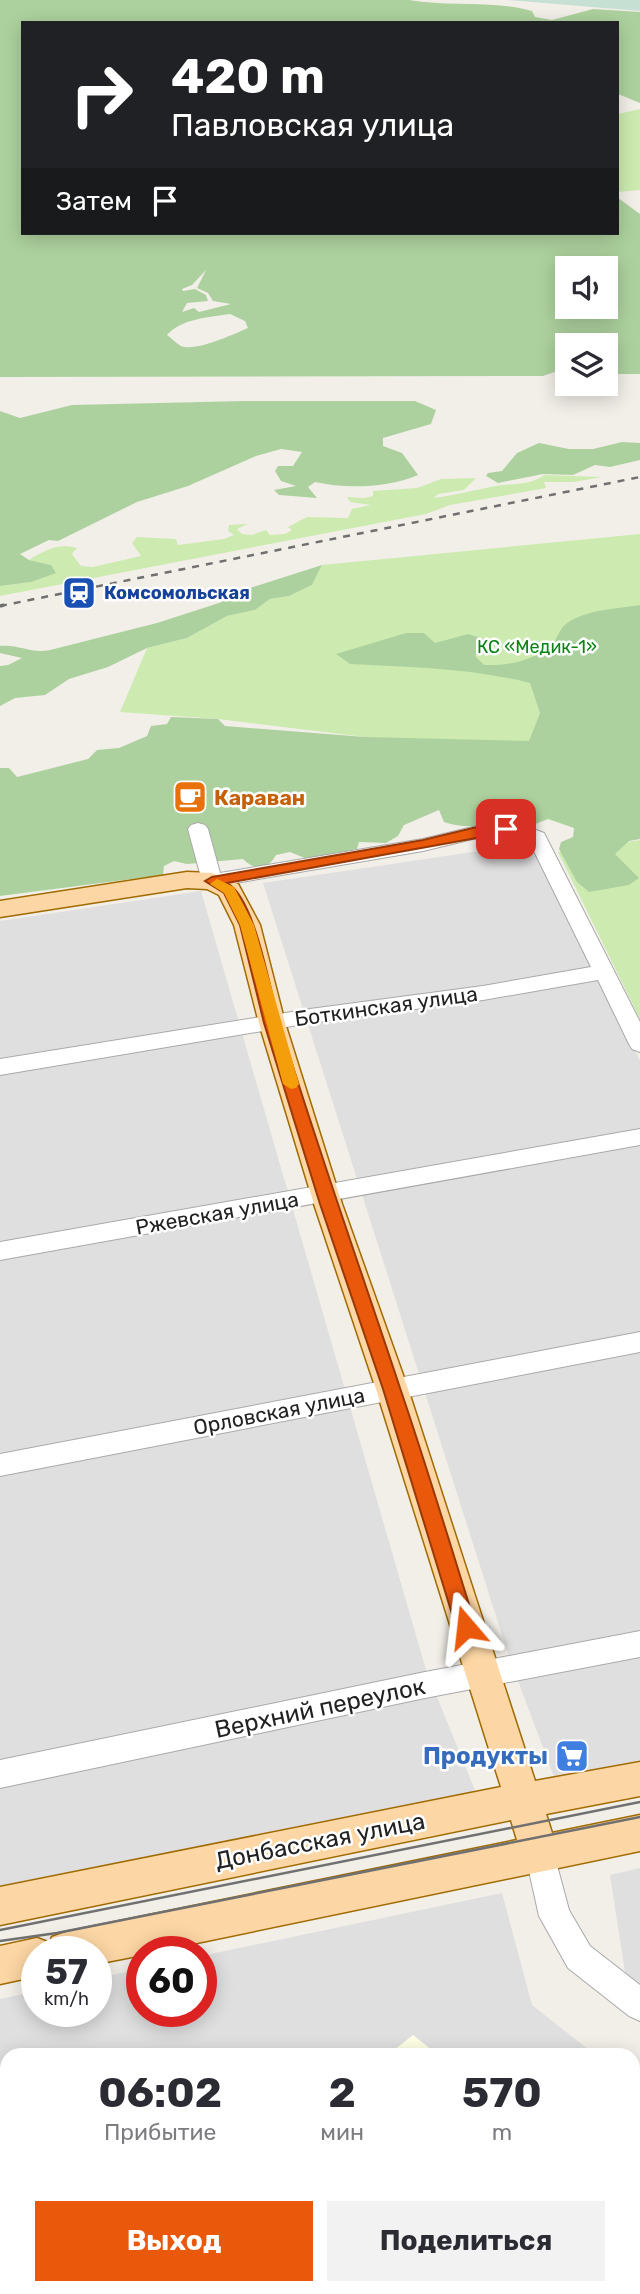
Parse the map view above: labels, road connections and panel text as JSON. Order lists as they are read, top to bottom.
{
  "streets": {
    "main road": ["Донбасская улица"],
    "street": [
      "Боткинская улица",
      "Ржевская улица",
      "Орловская улица",
      "Верхний переулок"
    ]
  },
  "parks": ["КС «Медик-1»"],
  "places": {
    "station": ["Комсомольская"],
    "cafe": ["Караван"],
    "supermarket": ["Продукты"]
  },
  "page": {
    "turn": ["420 m", "Павловская улица"],
    "then": "Затем",
    "speed": "57 km/h",
    "limit": "60",
    "eta": [
      "06:02",
      "Прибытие",
      "2",
      "мин",
      "570",
      "m"
    ],
    "buttons": ["Выход", "Поделиться"]
  }
}
